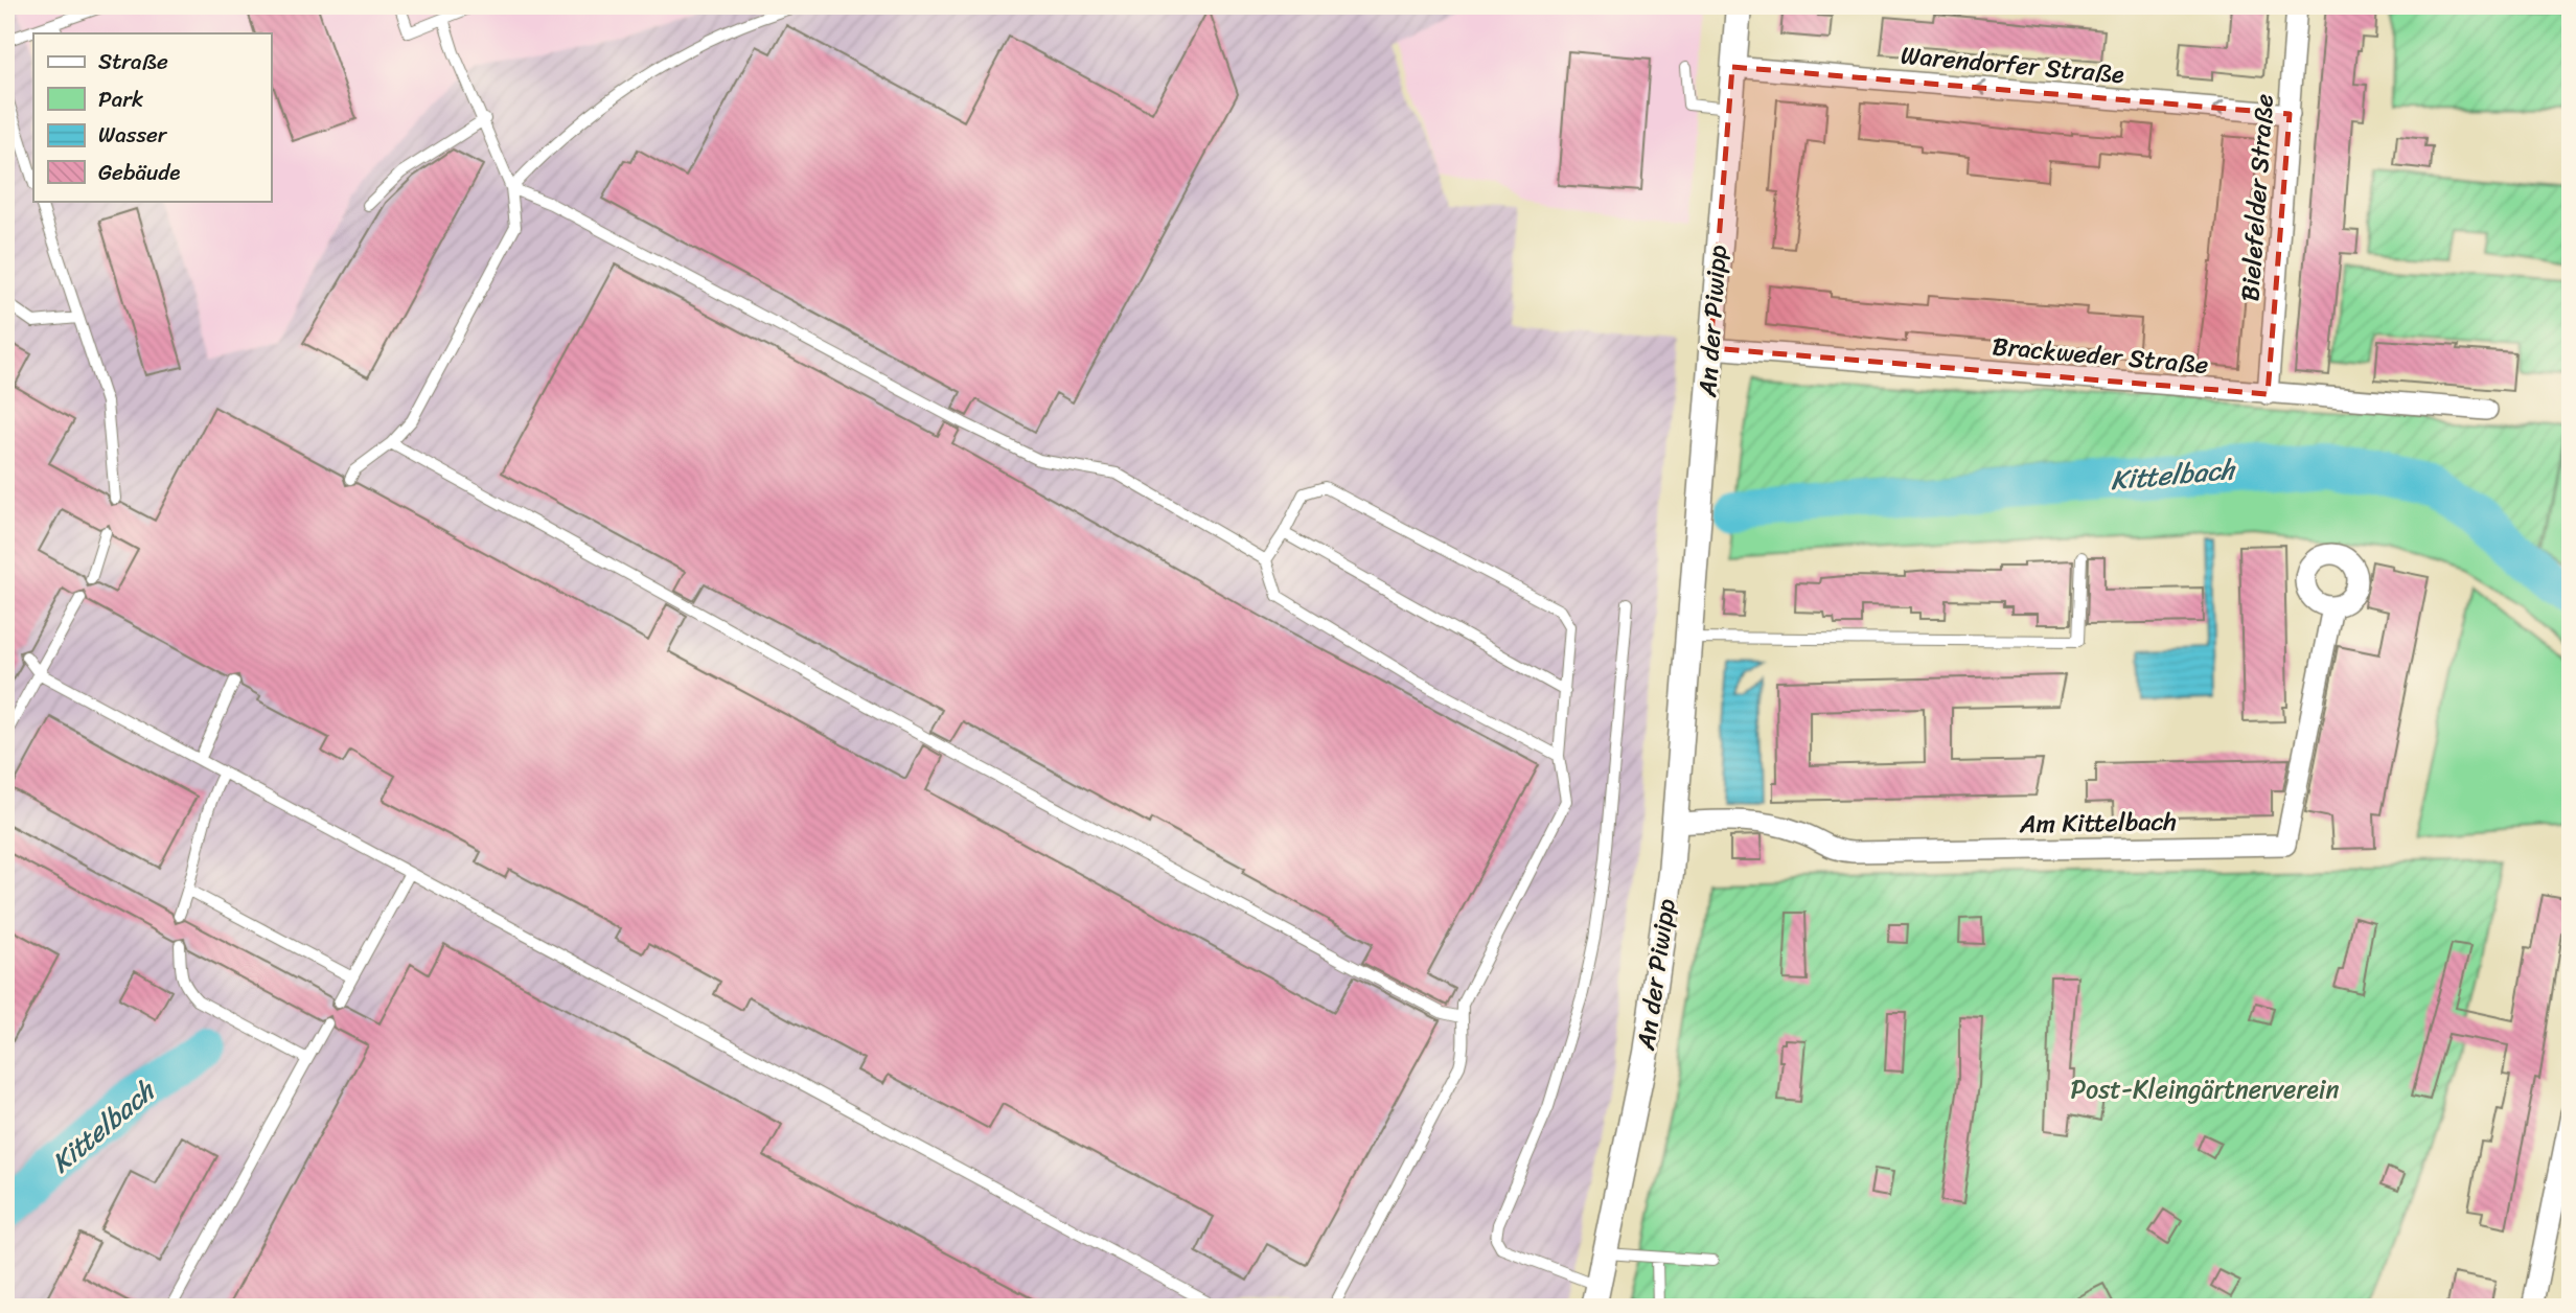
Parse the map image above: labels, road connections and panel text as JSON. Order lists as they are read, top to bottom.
{
  "streets": {
    "street": [
      "Warendorfer Straße",
      "Bielefelder Straße",
      "An der Piwipp",
      "Brackweder Straße",
      "Am Kittelbach"
    ]
  },
  "crossings": [
    ["Warendorfer Straße", "Bielefelder Straße"],
    ["Warendorfer Straße", "An der Piwipp"],
    ["Bielefelder Straße", "Brackweder Straße"],
    ["An der Piwipp", "Brackweder Straße"],
    ["An der Piwipp", "Am Kittelbach"]
  ],
  "one_way": ["Warendorfer Straße"],
  "water": ["Kittelbach"],
  "parks": ["Post-Kleingärtnerverein"],
  "legend": [
    "Straße",
    "Park",
    "Wasser",
    "Gebäude"
  ]
}
